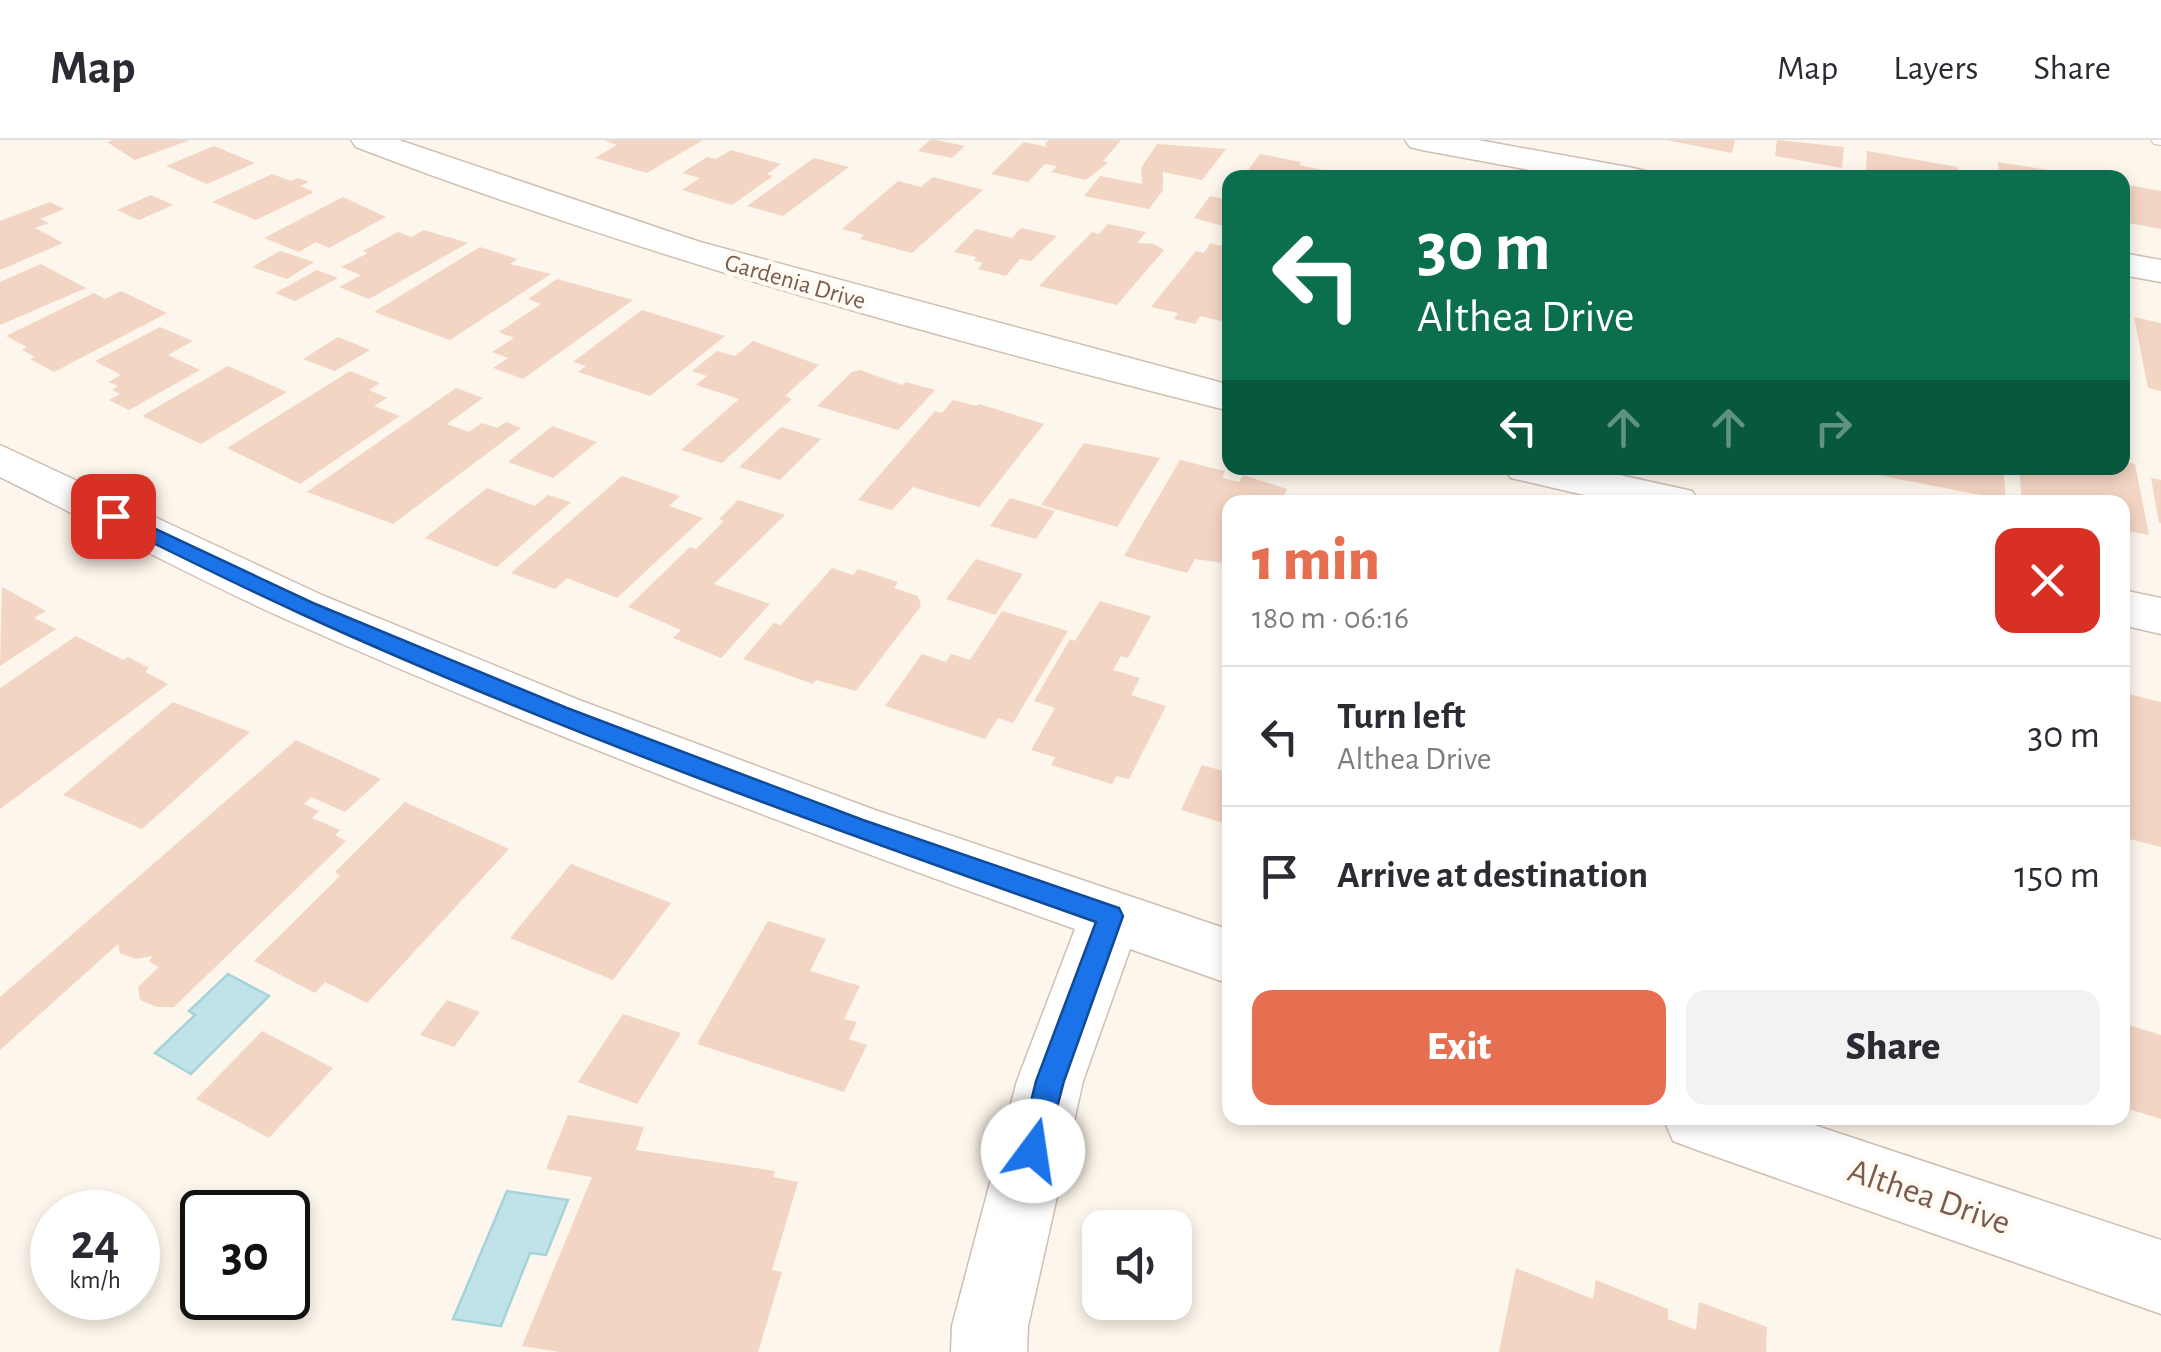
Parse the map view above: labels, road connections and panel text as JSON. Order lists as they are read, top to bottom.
{
  "streets": {
    "street": ["Gardenia Drive", "Althea Drive"]
  },
  "page": {
    "header": "Map",
    "nav": ["Map", "Layers", "Share"],
    "turn": ["30 m", "Althea Drive"],
    "heading": ["1 min", "180 m · 06:16"],
    "list": [
      {
        "name": "Turn left",
        "note": "Althea Drive",
        "value": "30 m"
      },
      {
        "name": "Arrive at destination",
        "value": "150 m"
      }
    ],
    "buttons": ["Exit", "Share"],
    "speed": "24 km/h",
    "limit": "30"
  }
}
